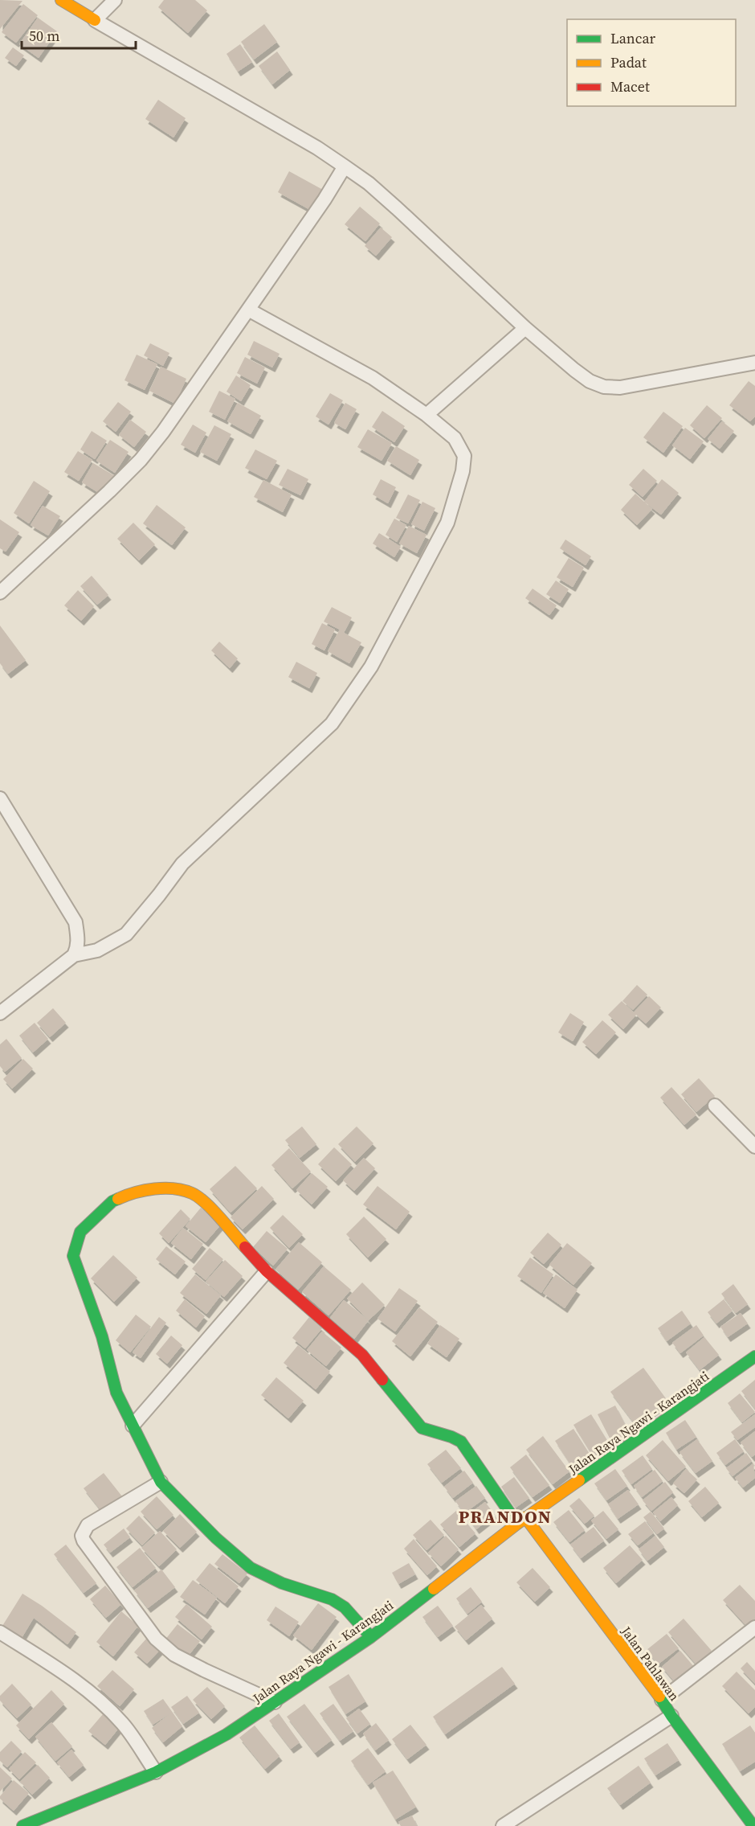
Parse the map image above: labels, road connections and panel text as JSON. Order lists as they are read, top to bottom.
{
  "streets": {
    "street": ["Jalan Raya Ngawi - Karangjati", "Jalan Pahlawan"]
  },
  "crossings": [
    ["Jalan Raya Ngawi - Karangjati", "Jalan Pahlawan"]
  ],
  "districts": ["PRANDON"],
  "legend": ["Lancar", "Padat", "Macet"],
  "scale_bar": "50 m"
}
